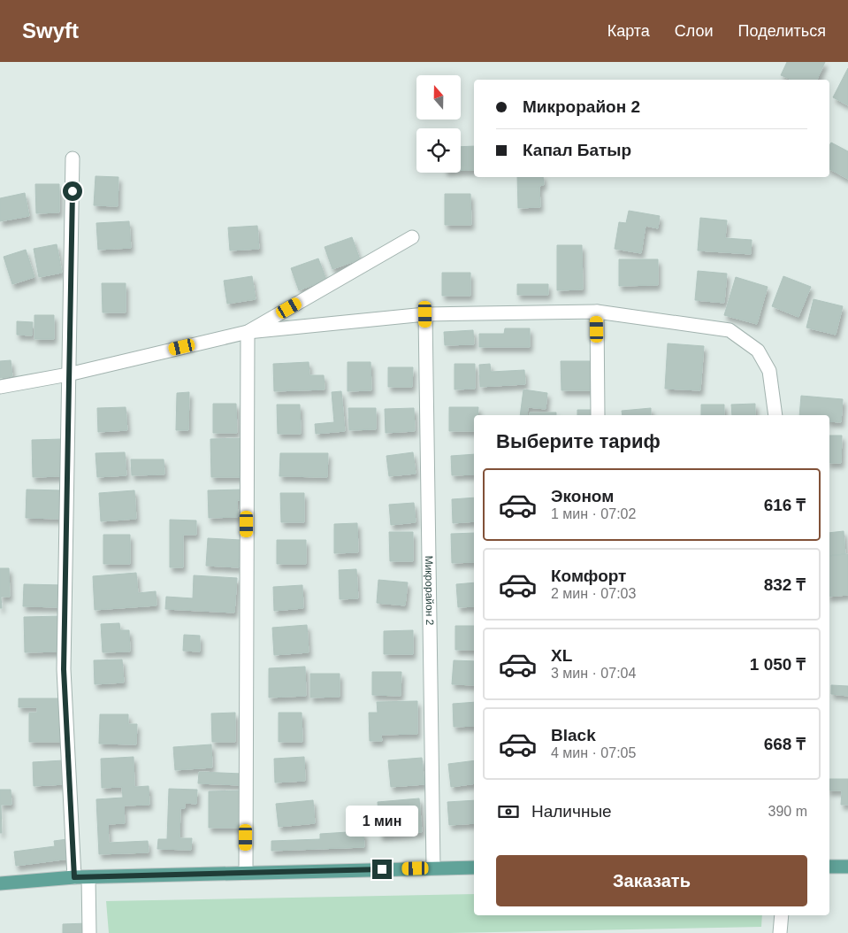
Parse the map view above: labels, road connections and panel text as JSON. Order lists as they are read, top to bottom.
{
  "streets": {
    "street": ["Микрорайон 2"]
  },
  "north": "top",
  "page": {
    "header": "Swyft",
    "nav": ["Карта", "Слои", "Поделиться"],
    "banner": ["Микрорайон 2", "Капал Батыр"],
    "heading": "Выберите тариф",
    "list": [
      {
        "name": "Эконом",
        "note": "1 мин · 07:02",
        "value": "616 ₸"
      },
      {
        "name": "Комфорт",
        "note": "2 мин · 07:03",
        "value": "832 ₸"
      },
      {
        "name": "XL",
        "note": "3 мин · 07:04",
        "value": "1 050 ₸"
      },
      {
        "name": "Black",
        "note": "4 мин · 07:05",
        "value": "668 ₸"
      }
    ],
    "pay": ["Наличные", "390 m"],
    "bubble": "1 мин",
    "buttons": "Заказать"
  }
}
